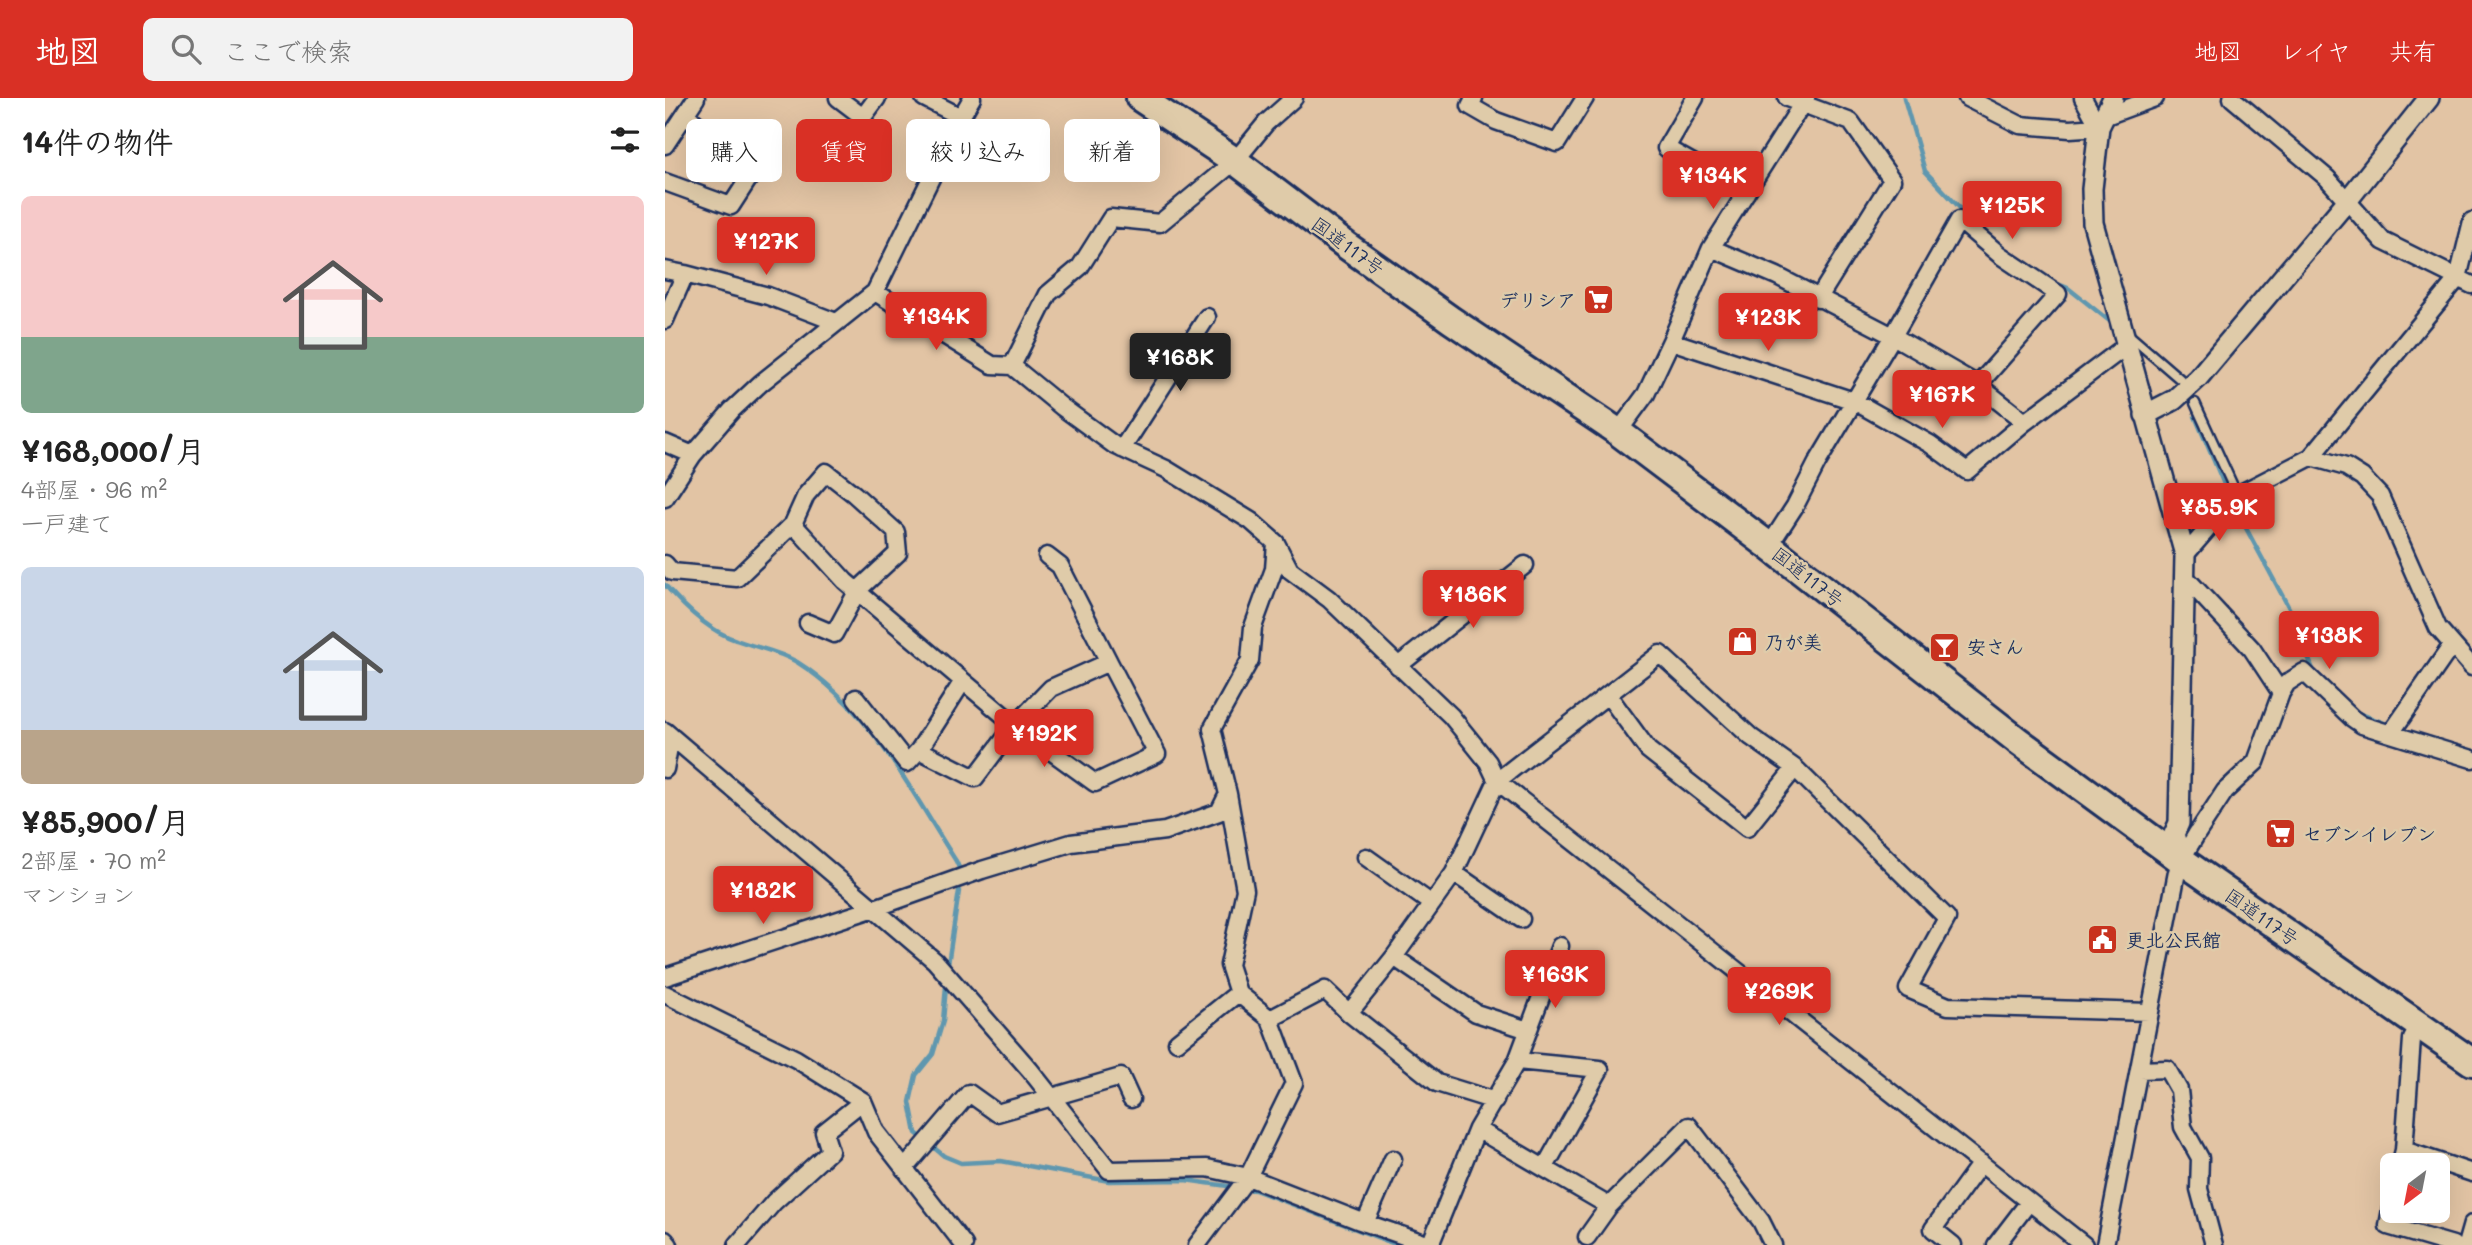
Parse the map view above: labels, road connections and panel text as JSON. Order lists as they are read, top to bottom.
{
  "streets": {
    "highway": ["国道117号"]
  },
  "places": {
    "supermarket": ["デリシア", "セブンイレブン"],
    "shop": ["乃が美"],
    "bar": ["安さん"],
    "public building": ["更北公民館"]
  },
  "north": "bottom left",
  "page": {
    "header": "地図",
    "search": "ここで検索",
    "nav": ["地図", "レイヤ", "共有"],
    "heading": "14件の物件",
    "chip": [
      "購入",
      "賃貸",
      "絞り込み",
      "新着"
    ],
    "price": [
      "¥134K",
      "¥125K",
      "¥127K",
      "¥134K",
      "¥123K",
      "¥168K",
      "¥167K",
      "¥85.9K",
      "¥186K",
      "¥138K",
      "¥192K",
      "¥182K",
      "¥163K",
      "¥269K"
    ],
    "list": [
      {
        "name": "¥168,000/月",
        "note": "4部屋 · 96 m² · 一戸建て"
      },
      {
        "name": "¥85,900/月",
        "note": "2部屋 · 70 m² · マンション"
      }
    ]
  }
}
